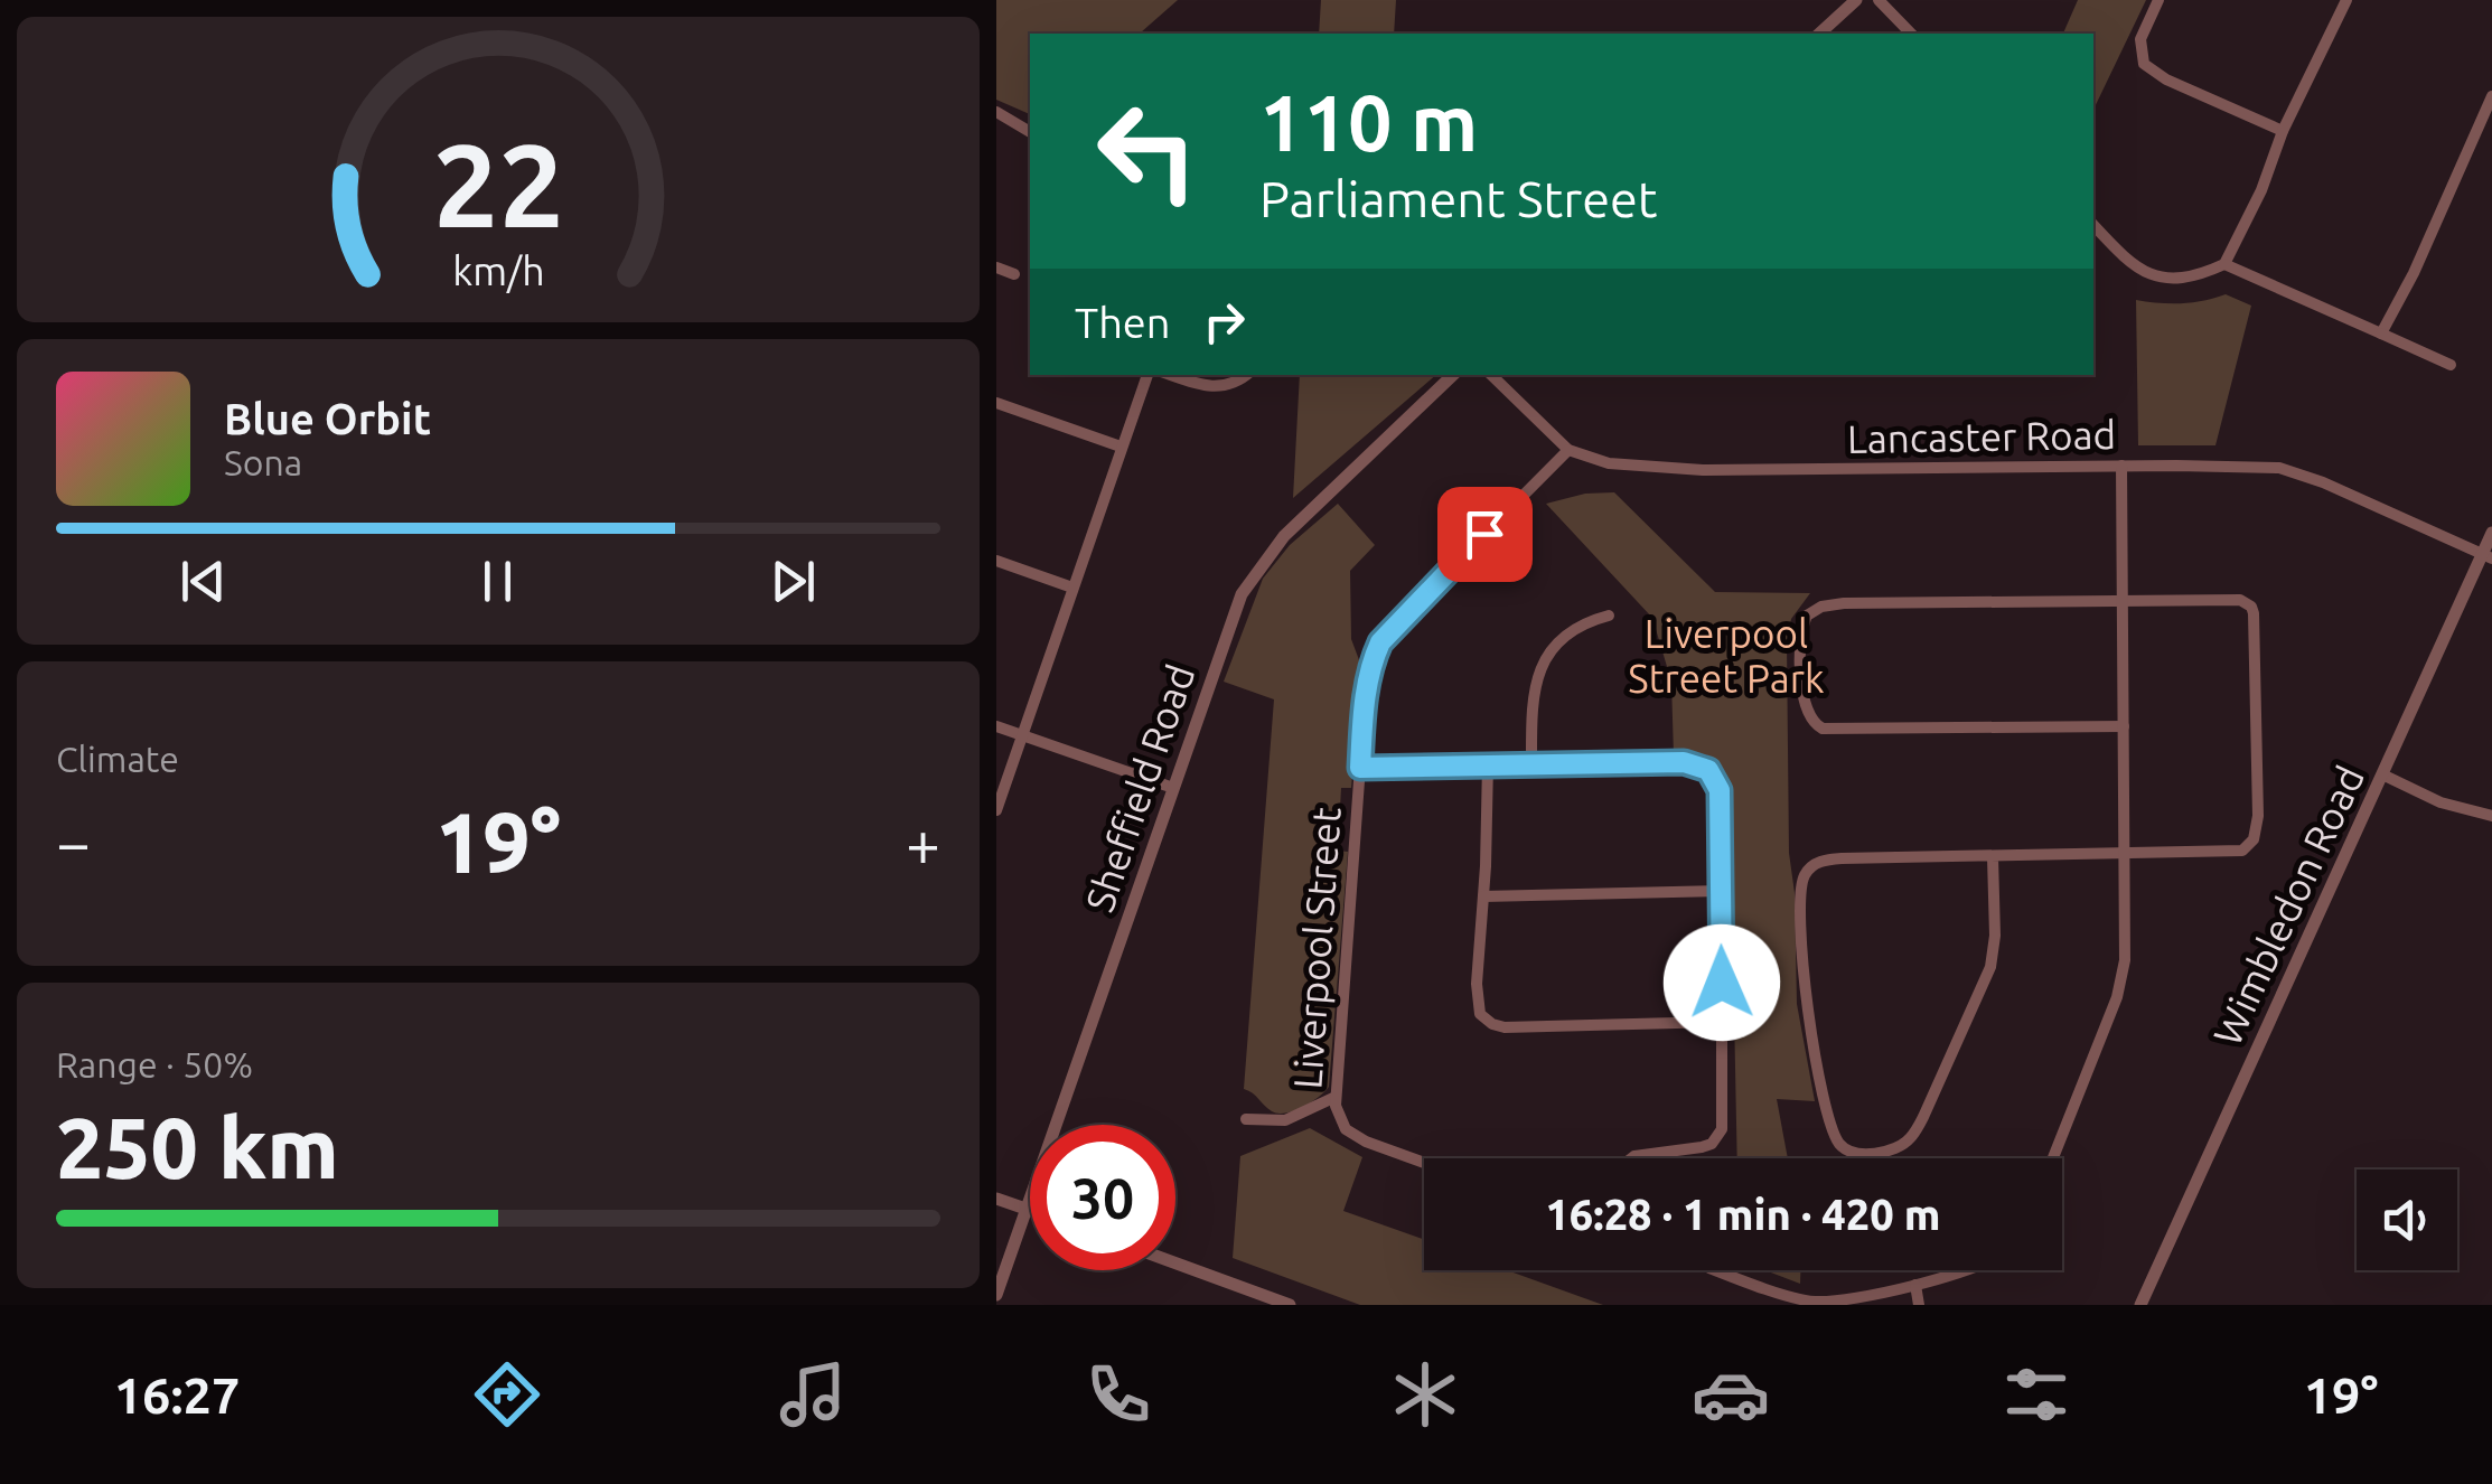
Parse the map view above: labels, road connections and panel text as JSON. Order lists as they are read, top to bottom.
{
  "streets": {
    "street": [
      "Lancaster Road",
      "Sheffield Road",
      "Wimbledon Road",
      "Liverpool Street"
    ]
  },
  "crossings": [
    ["Lancaster Road", "Wimbledon Road"],
    ["Lancaster Road", "Liverpool Street"]
  ],
  "parks": ["Liverpool Street Park"],
  "page": {
    "turn": ["110 m", "Parliament Street"],
    "then": "Then",
    "song": ["Blue Orbit", "Sona"],
    "tile": [
      "Climate",
      ["Range · 50%", "250 km"]
    ],
    "heat": ["−", "19°", "+"],
    "limit": "30",
    "trip": "16:28 · 1 min · 420 m",
    "tabs": ["16:27", "19°"],
    "gauge": ["22", "km/h"]
  }
}
